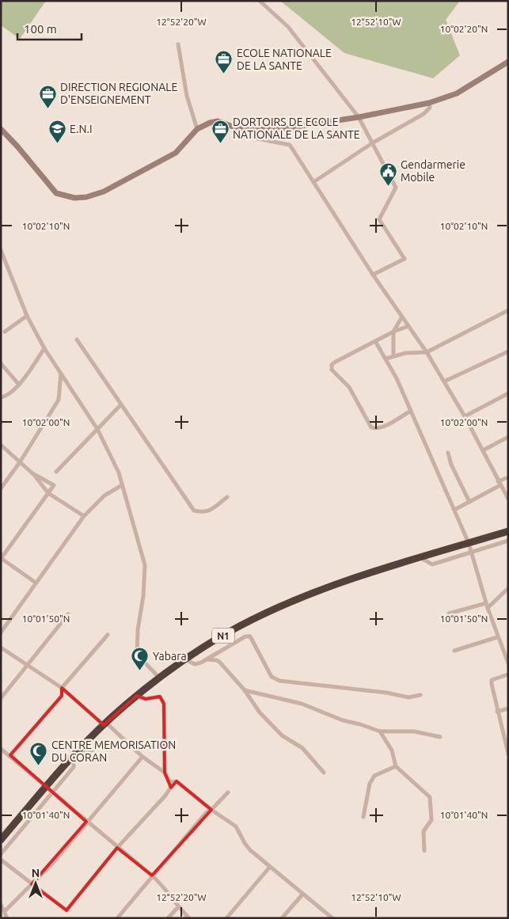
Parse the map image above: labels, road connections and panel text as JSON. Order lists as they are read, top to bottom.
{
  "streets": {
    "highway": ["N1"]
  },
  "places": {
    "office": ["ECOLE NATIONALE DE LA SANTE", "DIRECTION REGIONALE D'ENSEIGNEMENT", "DORTOIRS DE ECOLE NATIONALE DE LA SANTE"],
    "school or university": ["E.N.I"],
    "public building": ["Gendarmerie Mobile"],
    "mosque": ["Yabara", "CENTRE MEMORISATION DU CORAN"]
  },
  "scale_bar": "100 m",
  "north": "top",
  "coordinates": [
    "12°52'20\"W",
    "12°52'10\"W",
    "10°02'20\"N",
    "10°02'10\"N",
    "10°02'00\"N",
    "10°01'50\"N",
    "10°01'40\"N"
  ]
}
